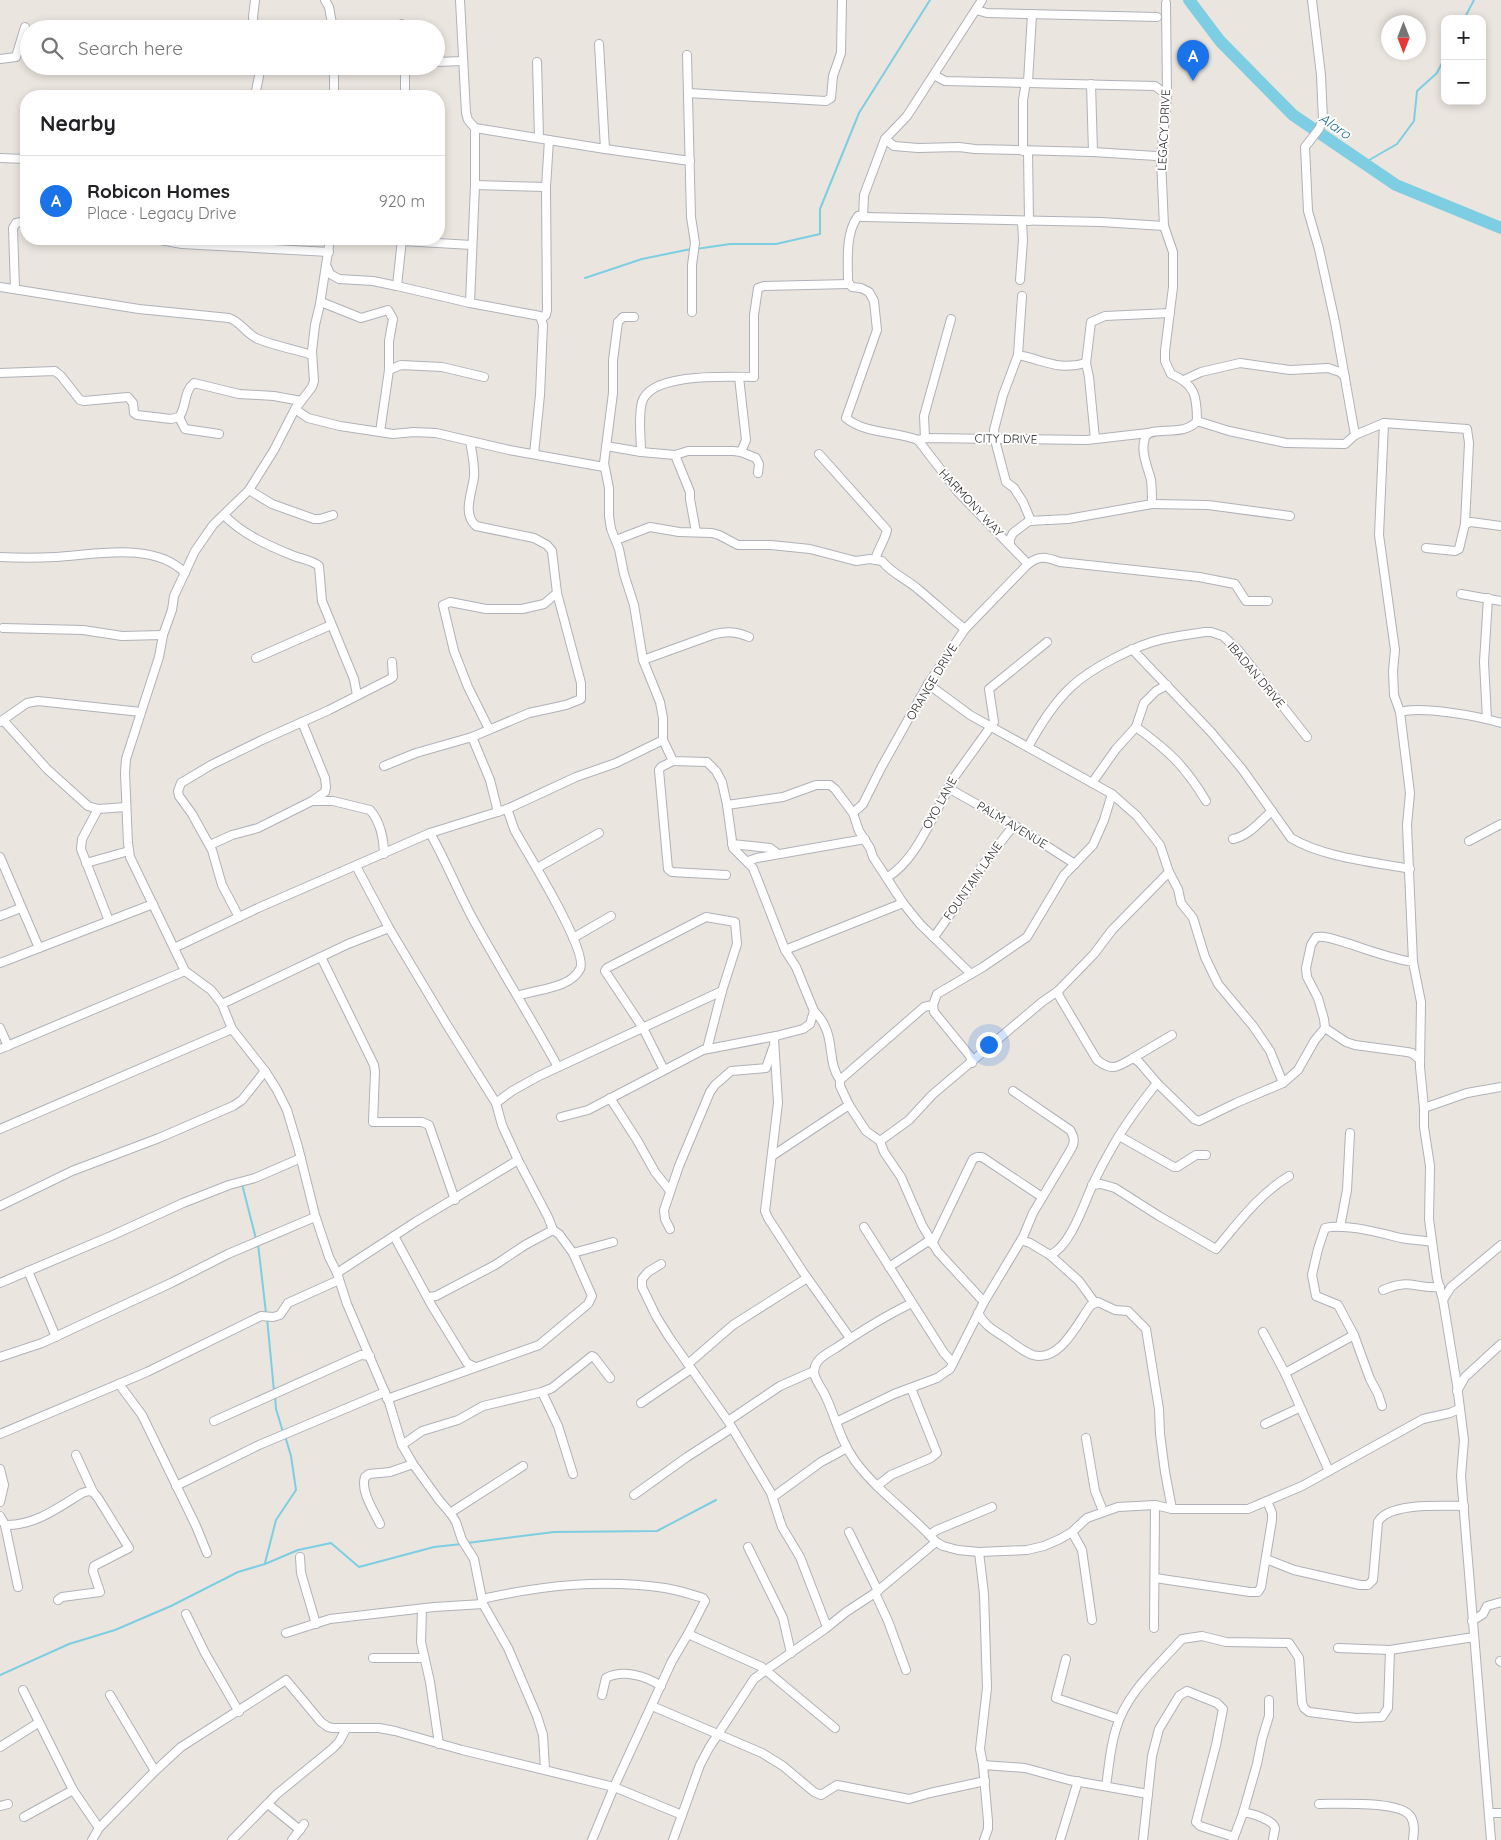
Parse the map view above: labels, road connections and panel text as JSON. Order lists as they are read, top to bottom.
{
  "streets": {
    "street": [
      "LEGACY DRIVE",
      "CITY DRIVE",
      "HARMONY WAY",
      "IBADAN DRIVE",
      "ORANGE DRIVE",
      "OYO LANE",
      "PALM AVENUE",
      "FOUNTAIN LANE"
    ]
  },
  "crossings": [
    ["LEGACY DRIVE", "CITY DRIVE"],
    ["CITY DRIVE", "HARMONY WAY"],
    ["HARMONY WAY", "ORANGE DRIVE"],
    ["OYO LANE", "PALM AVENUE"],
    ["PALM AVENUE", "FOUNTAIN LANE"]
  ],
  "water": ["Alaro"],
  "north": "bottom",
  "page": {
    "map_buttons": ["+", "−"],
    "search": "Search here",
    "pins": "A",
    "heading": "Nearby",
    "list": [
      {
        "mark": "A",
        "name": "Robicon Homes",
        "note": "Place · Legacy Drive",
        "value": "920 m"
      }
    ]
  }
}
